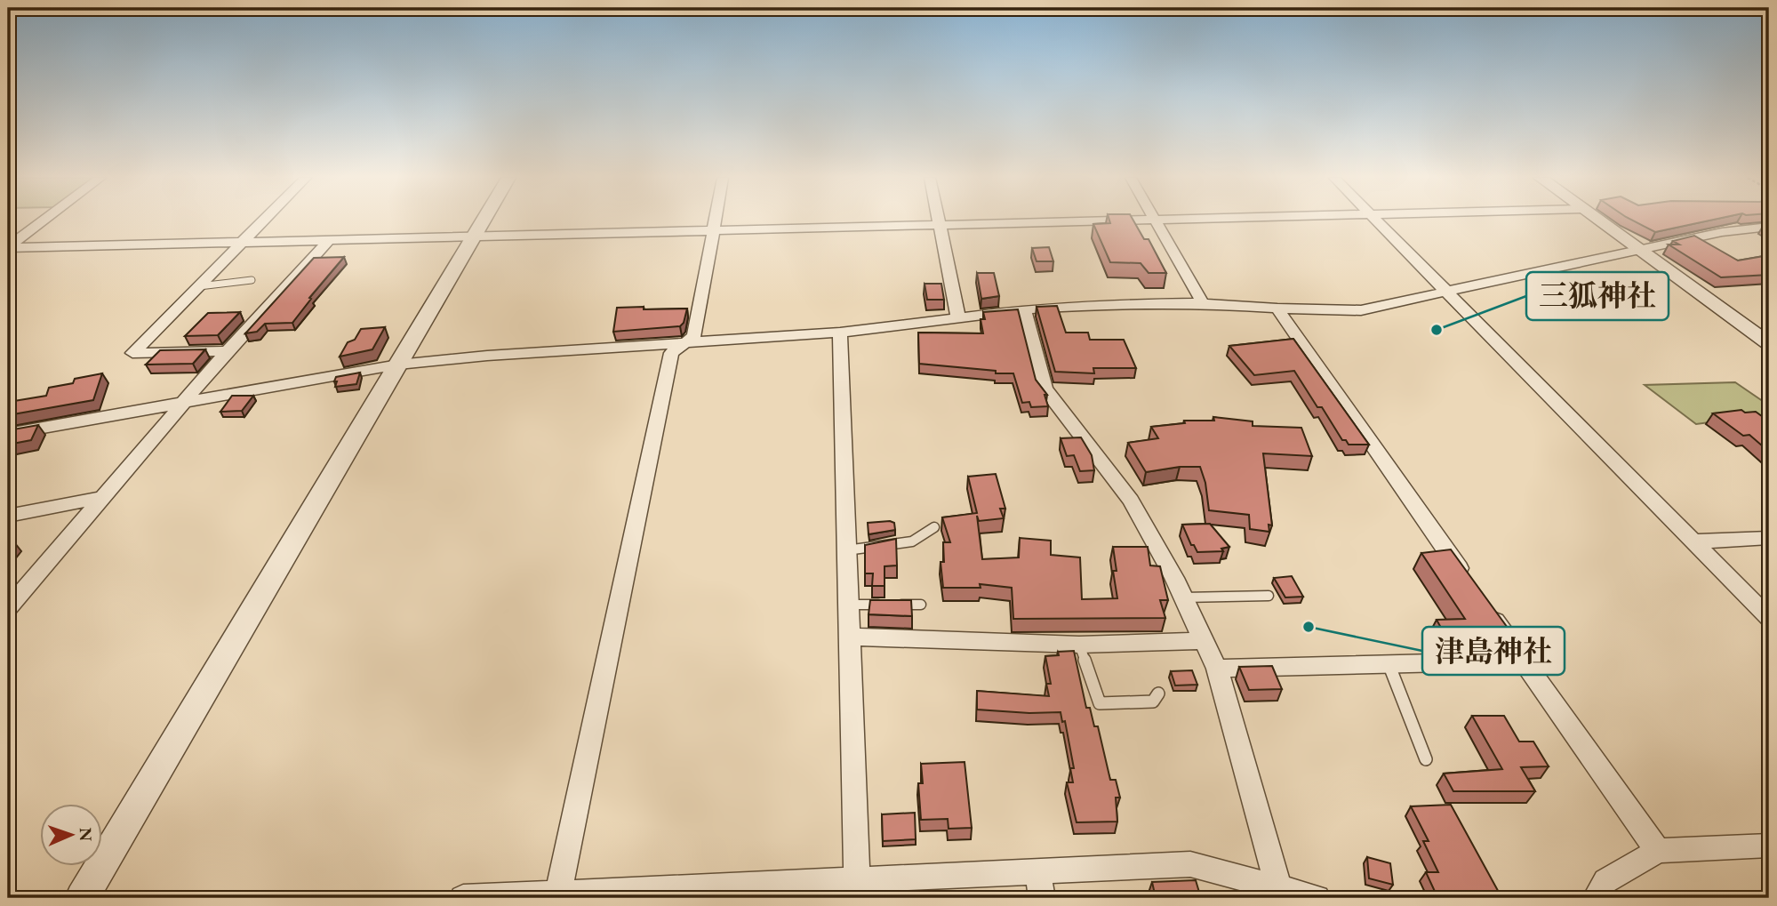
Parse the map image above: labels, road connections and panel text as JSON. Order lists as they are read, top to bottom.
{
  "places": ["三狐神社", "津島神社"],
  "north": "right"
}
